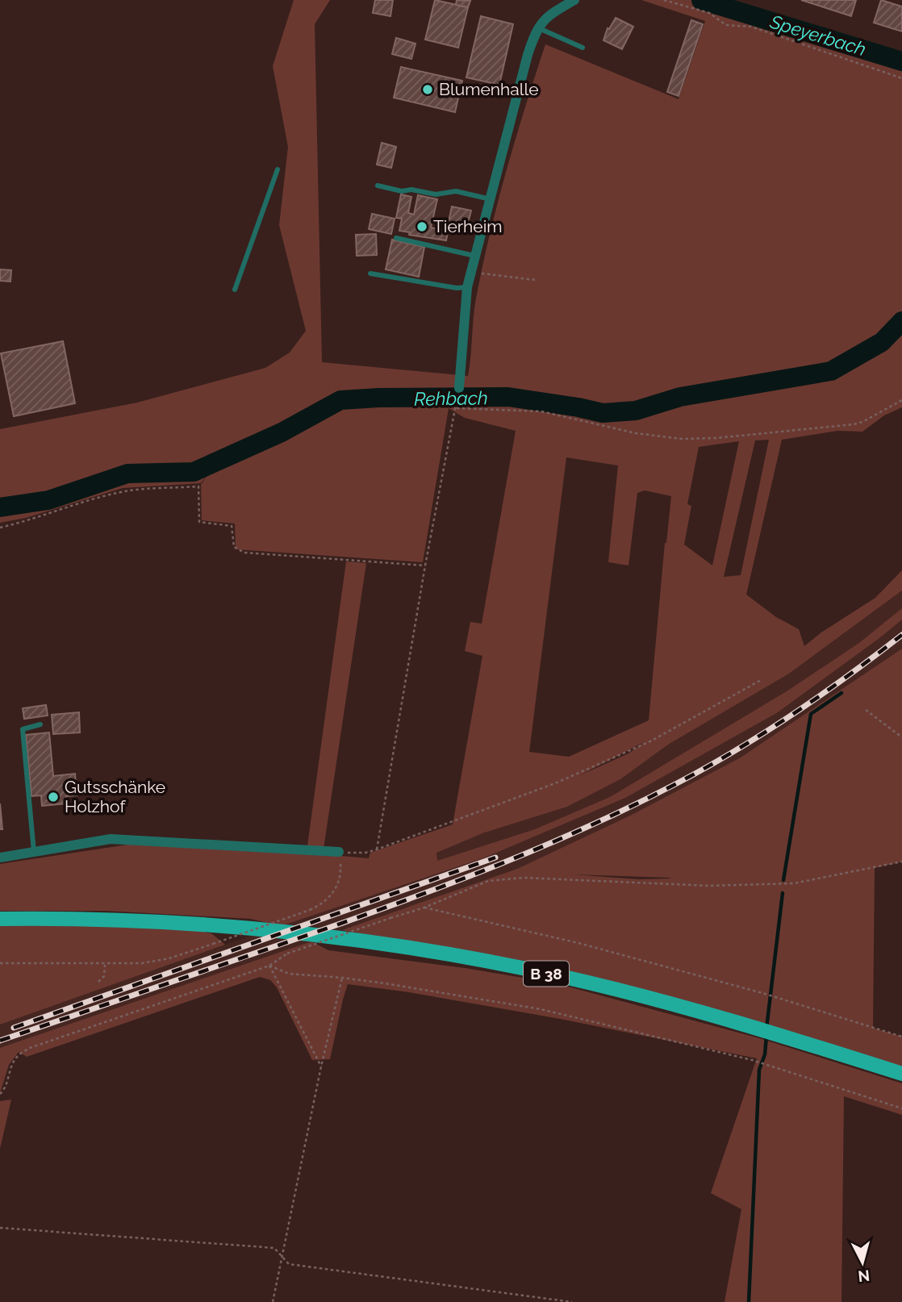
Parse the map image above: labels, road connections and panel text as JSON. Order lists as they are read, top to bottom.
{
  "streets": {
    "main road": ["B 38"]
  },
  "water": ["Speyerbach", "Rehbach"],
  "places": ["Blumenhalle", "Tierheim", "Gutsschänke Holzhof"],
  "north": "bottom"
}
